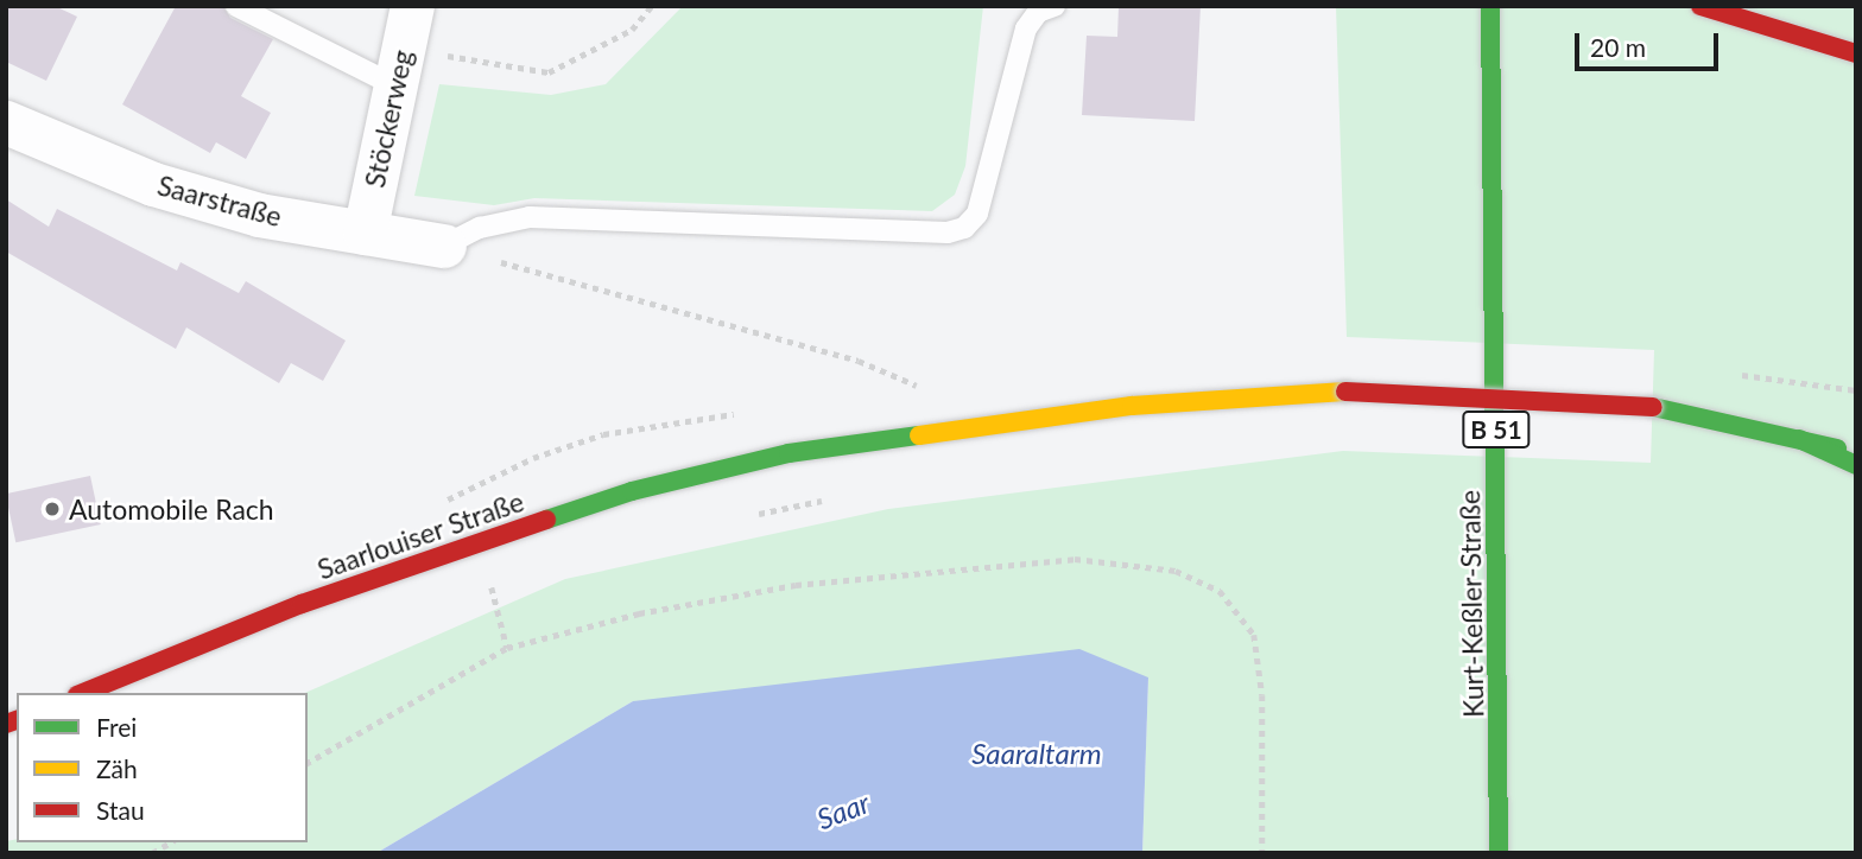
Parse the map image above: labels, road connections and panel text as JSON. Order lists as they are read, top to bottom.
{
  "streets": {
    "main road": ["B 51", "Saarlouiser Straße", "Kurt-Keßler-Straße"],
    "street": ["Stöckerweg", "Saarstraße"]
  },
  "crossings": [
    ["Stöckerweg", "Saarstraße"]
  ],
  "water": ["Saaraltarm", "Saar"],
  "places": ["Automobile Rach"],
  "legend": ["Frei", "Zäh", "Stau"],
  "scale_bar": "20 m"
}
